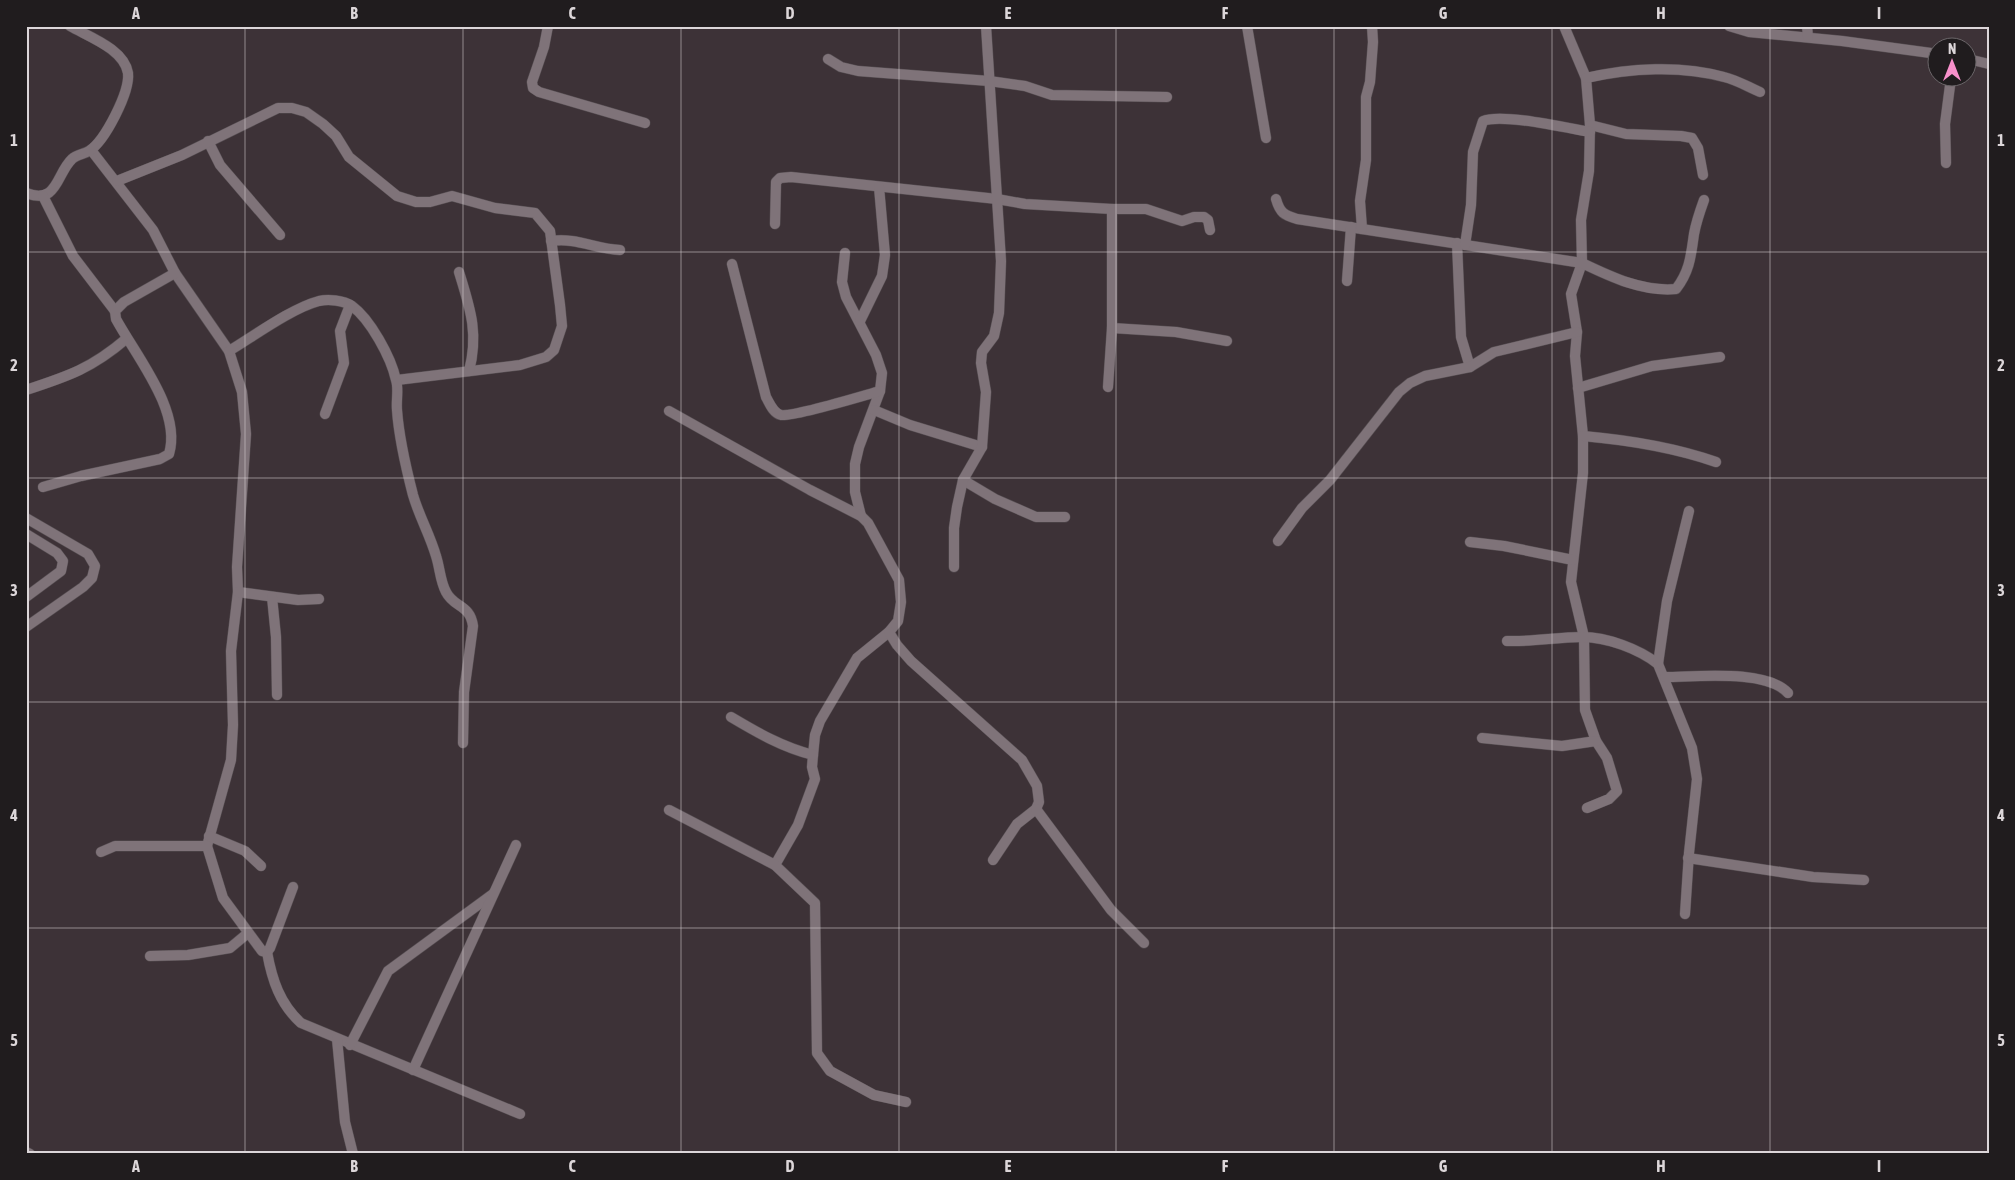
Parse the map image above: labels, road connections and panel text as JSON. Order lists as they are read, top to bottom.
{
  "north": "top",
  "grid": {
    "columns": [
      "A",
      "B",
      "C",
      "D",
      "E",
      "F",
      "G",
      "H",
      "I"
    ],
    "rows": [
      "1",
      "2",
      "3",
      "4",
      "5"
    ]
  }
}
